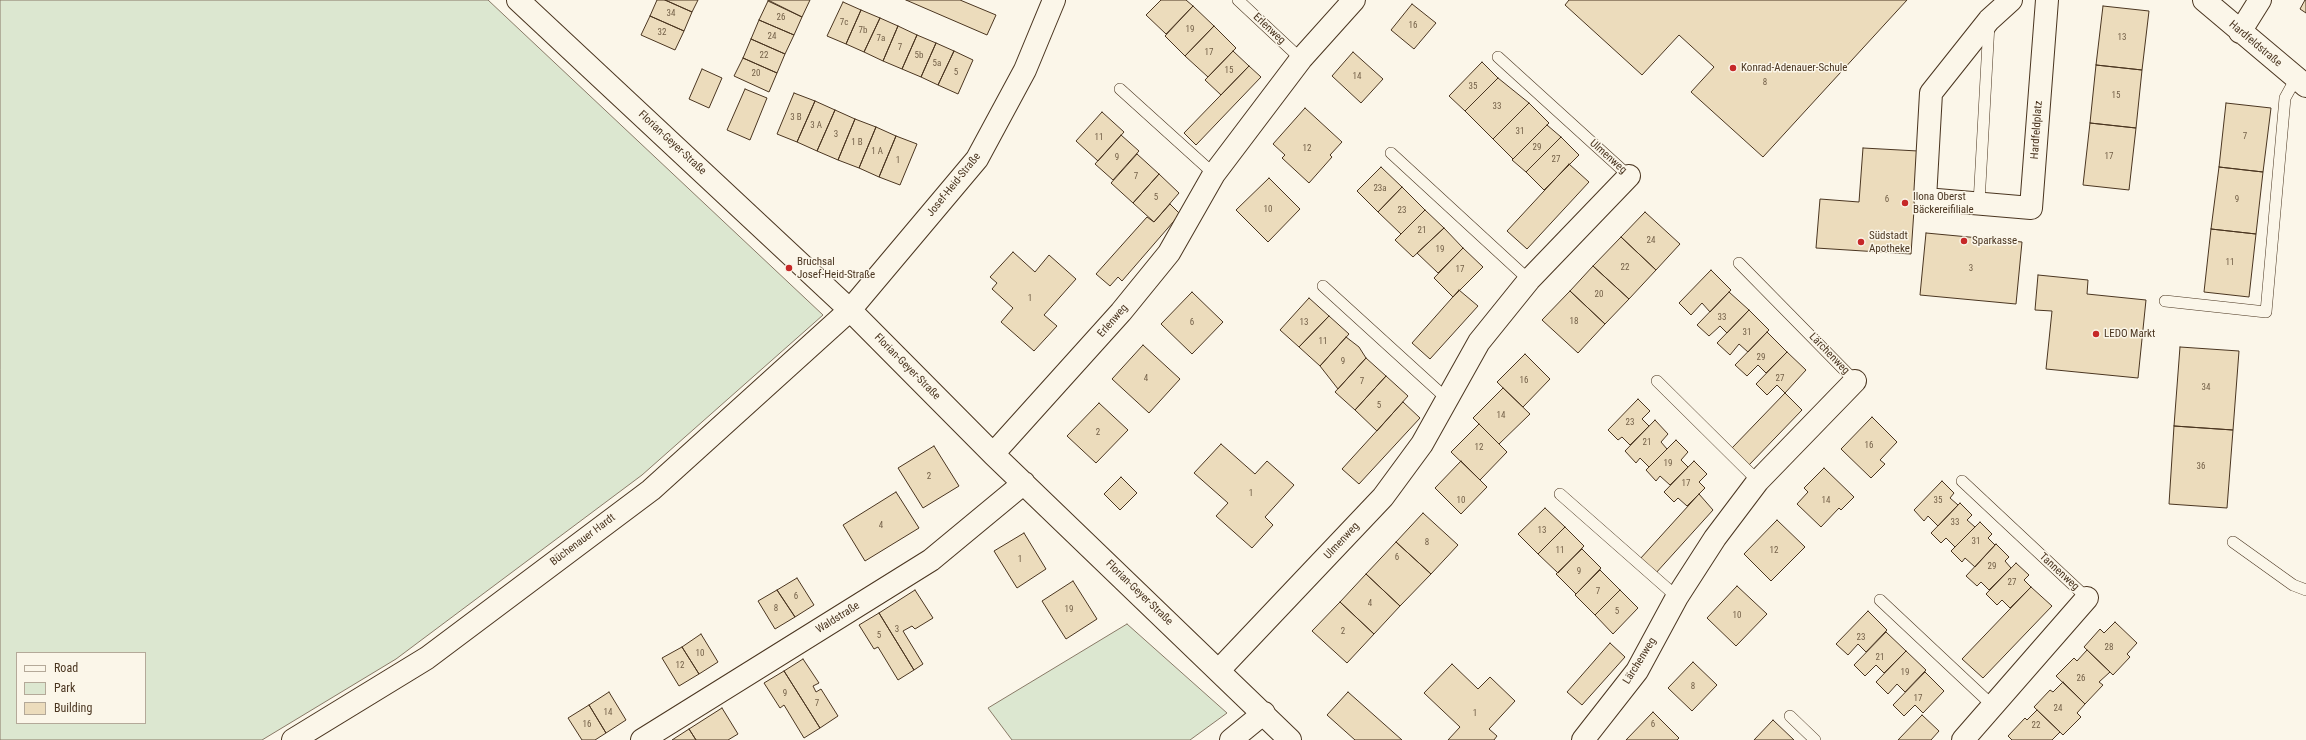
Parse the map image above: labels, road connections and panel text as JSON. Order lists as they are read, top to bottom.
{
  "streets": {
    "street": [
      "Erlenweg",
      "Hardfeldstraße",
      "Hardfeldplatz",
      "Florian-Geyer-Straße",
      "Ulmenweg",
      "Josef-Heid-Straße",
      "Lärchenweg",
      "Büchenauer Hardt",
      "Tannenweg",
      "Waldstraße"
    ]
  },
  "crossings": [
    ["Erlenweg", "Florian-Geyer-Straße"],
    ["Florian-Geyer-Straße", "Ulmenweg"],
    ["Florian-Geyer-Straße", "Josef-Heid-Straße"],
    ["Florian-Geyer-Straße", "Büchenauer Hardt"],
    ["Florian-Geyer-Straße", "Waldstraße"],
    ["Josef-Heid-Straße", "Büchenauer Hardt"]
  ],
  "places": [
    "Konrad-Adenauer-Schule",
    "Ilona Oberst Bäckereifiliale",
    "Sparkasse",
    "Südstadt Apotheke",
    "Bruchsal Josef-Heid-Straße",
    "LEDO Markt"
  ],
  "house_numbers": [
    "34",
    "26",
    "7c",
    "16",
    "19",
    "7b",
    "32",
    "24",
    "13",
    "7a",
    "7",
    "17",
    "22",
    "5b",
    "5a",
    "15",
    "5",
    "20",
    "14",
    "8",
    "35",
    "15",
    "33",
    "3 B",
    "3 A",
    "31",
    "3",
    "7",
    "11",
    "1 B",
    "29",
    "12",
    "1 A",
    "17",
    "9",
    "27",
    "1",
    "7",
    "23a",
    "5",
    "6",
    "9",
    "10",
    "23",
    "21",
    "24",
    "19",
    "11",
    "22",
    "3",
    "17",
    "20",
    "1",
    "33",
    "18",
    "6",
    "13",
    "31",
    "11",
    "29",
    "9",
    "4",
    "27",
    "16",
    "7",
    "34",
    "5",
    "14",
    "23",
    "2",
    "21",
    "16",
    "12",
    "19",
    "36",
    "2",
    "17",
    "1",
    "10",
    "14",
    "35",
    "33",
    "4",
    "13",
    "31",
    "8",
    "11",
    "12",
    "6",
    "1",
    "29",
    "9",
    "27",
    "7",
    "6",
    "4",
    "8",
    "19",
    "5",
    "10",
    "3",
    "2",
    "5",
    "23",
    "28",
    "10",
    "21",
    "12",
    "19",
    "26",
    "8",
    "9",
    "17",
    "7",
    "24",
    "14",
    "1",
    "16",
    "6",
    "22"
  ],
  "legend": ["Road", "Park", "Building"]
}
